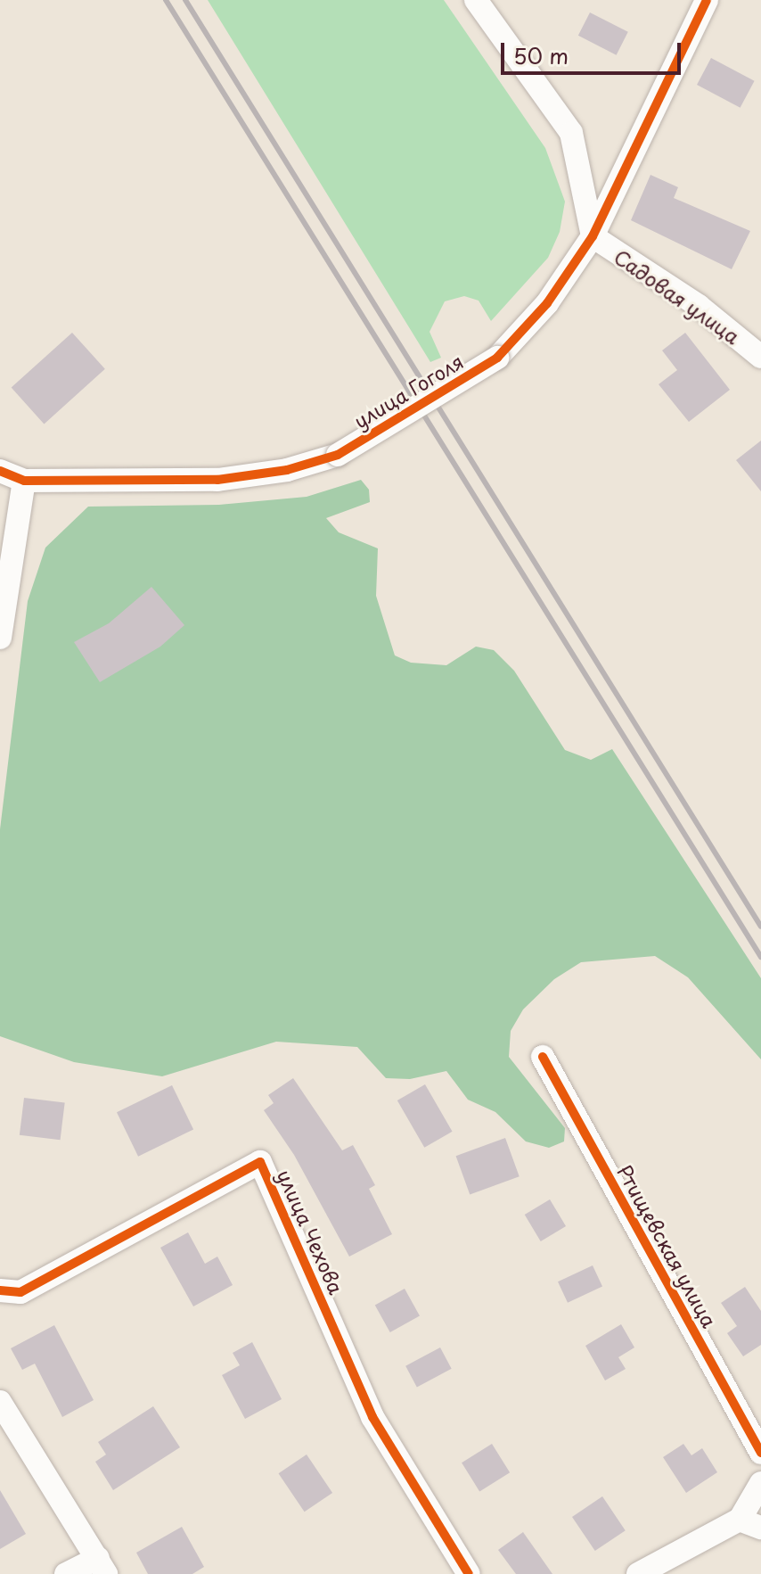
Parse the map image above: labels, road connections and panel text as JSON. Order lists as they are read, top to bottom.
{
  "streets": {
    "street": [
      "Садовая улица",
      "улица Гоголя",
      "улица Чехова",
      "Ртищевская улица"
    ]
  },
  "crossings": [
    ["Садовая улица", "улица Гоголя"]
  ],
  "scale_bar": "50 m"
}
